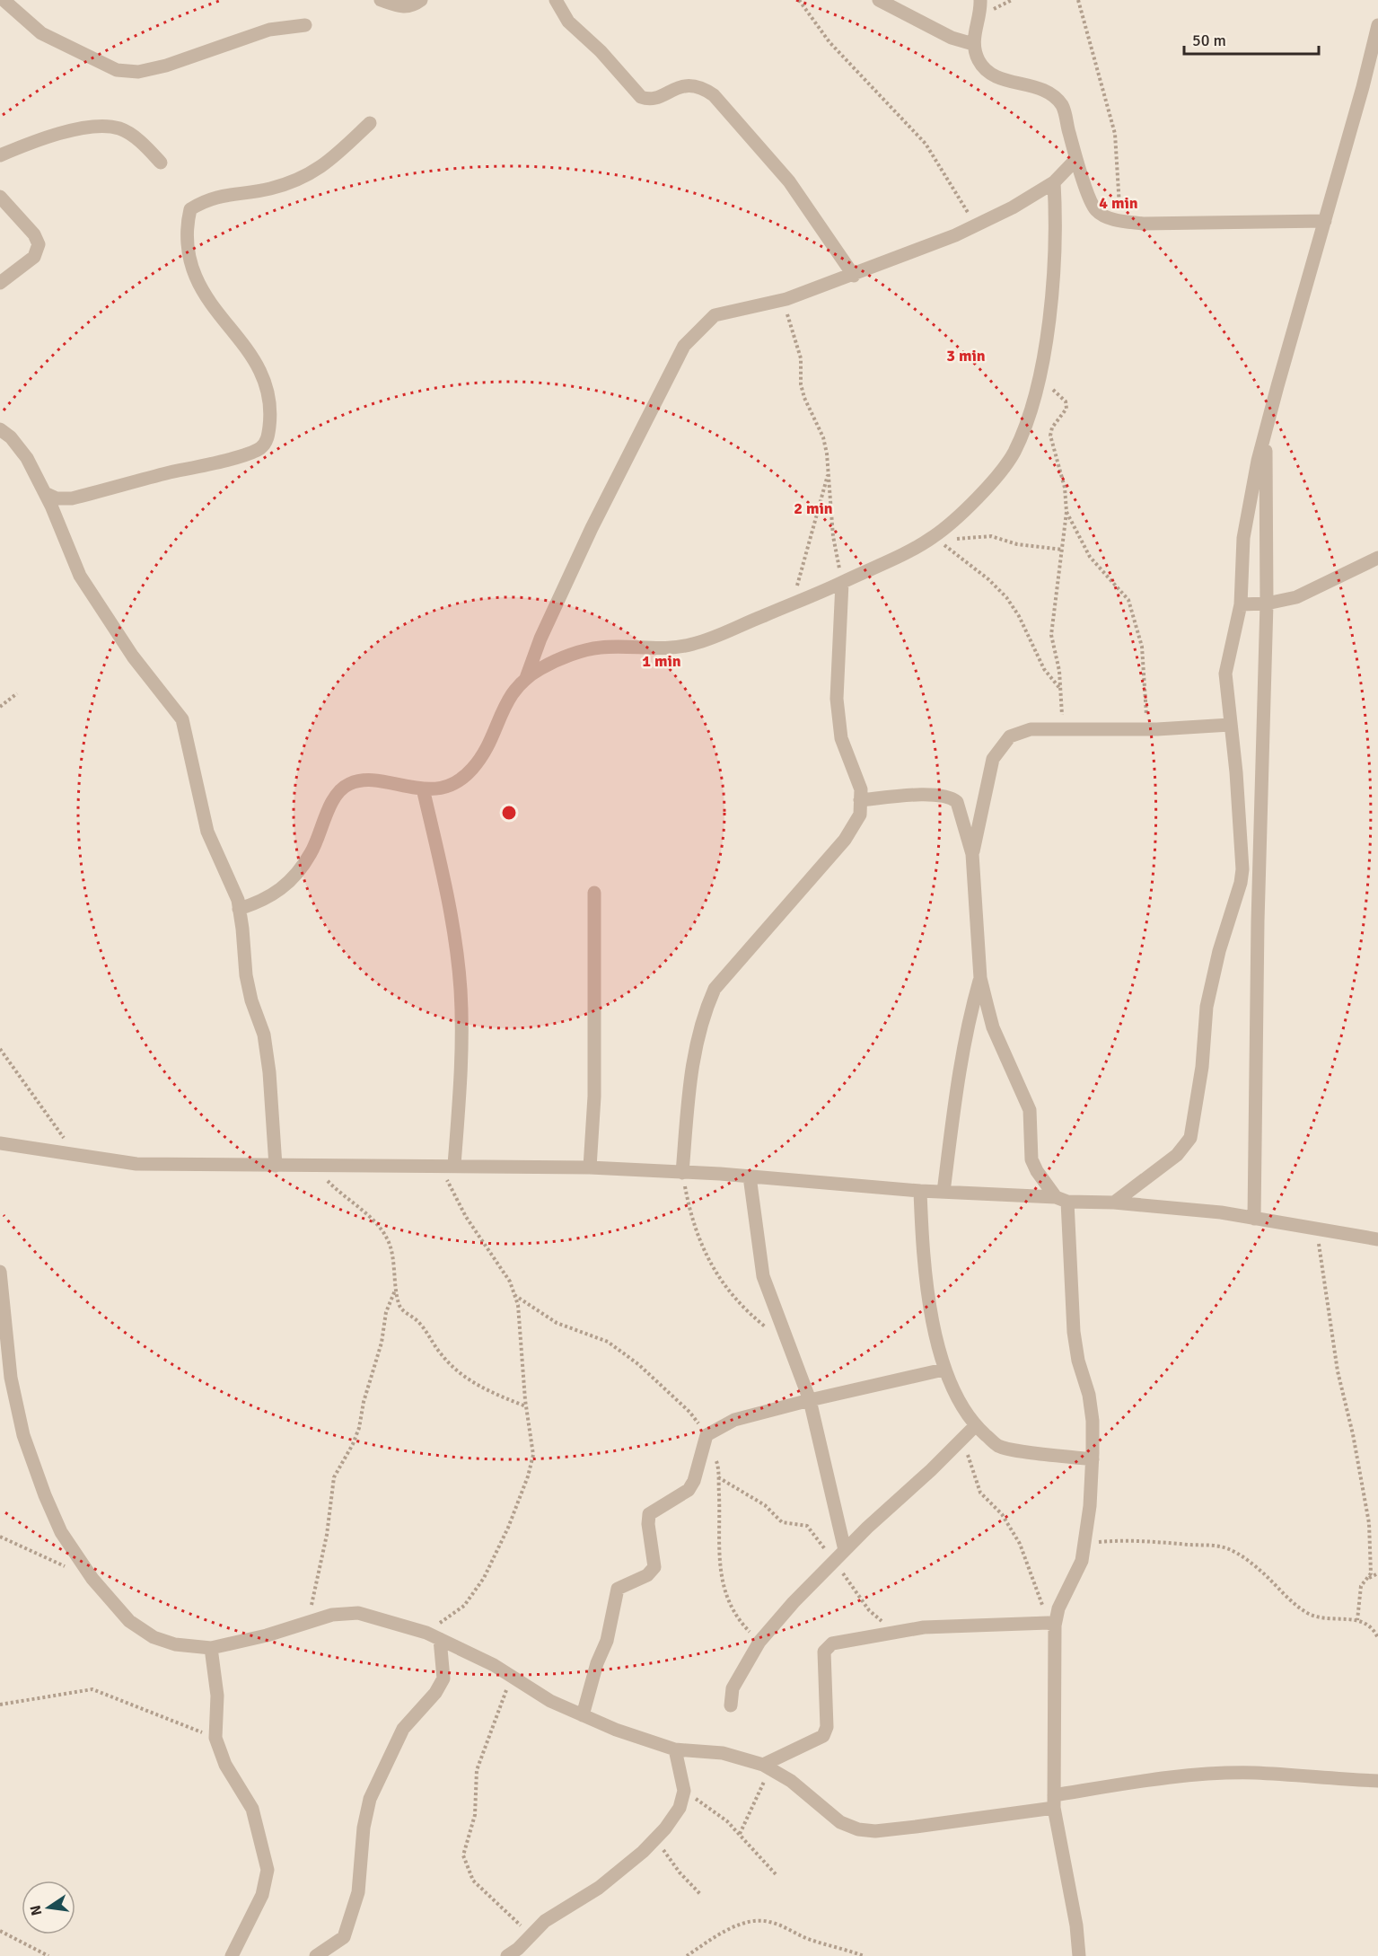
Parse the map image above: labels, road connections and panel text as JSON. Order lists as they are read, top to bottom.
{
  "scale_bar": "50 m",
  "north": "left",
  "rings": [
    "4 min",
    "3 min",
    "2 min",
    "1 min"
  ]
}
